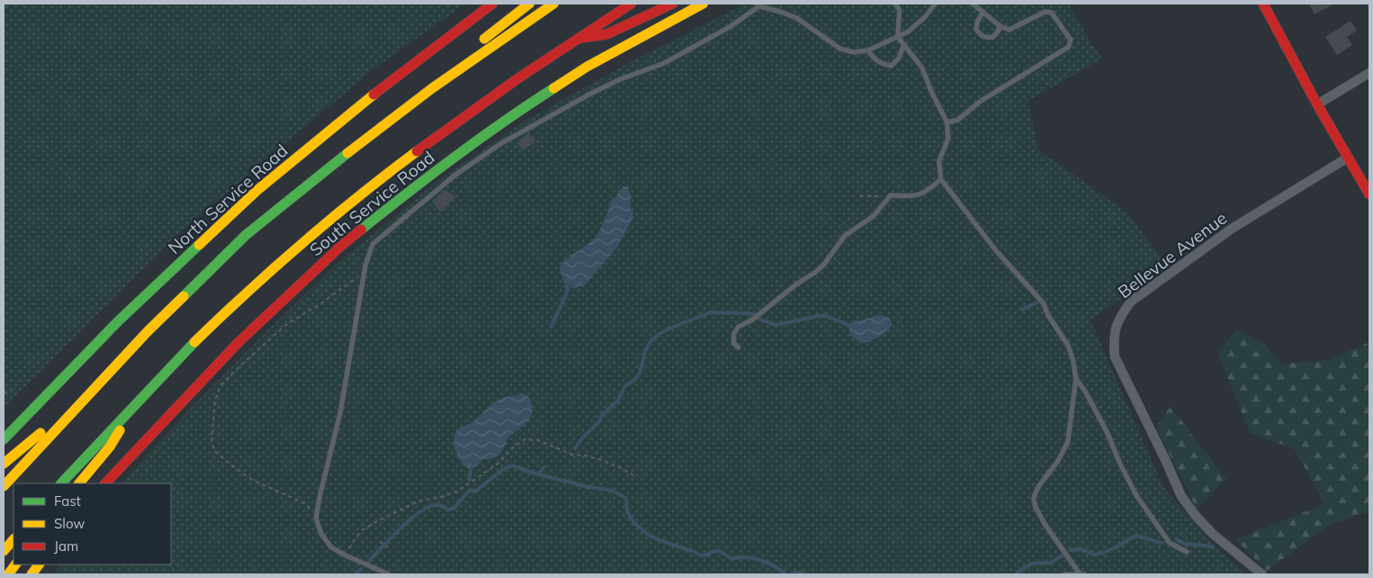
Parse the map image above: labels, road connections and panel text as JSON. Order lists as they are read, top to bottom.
{
  "streets": {
    "main road": ["North Service Road", "South Service Road"],
    "street": ["Bellevue Avenue"]
  },
  "legend": ["Fast", "Slow", "Jam"]
}
